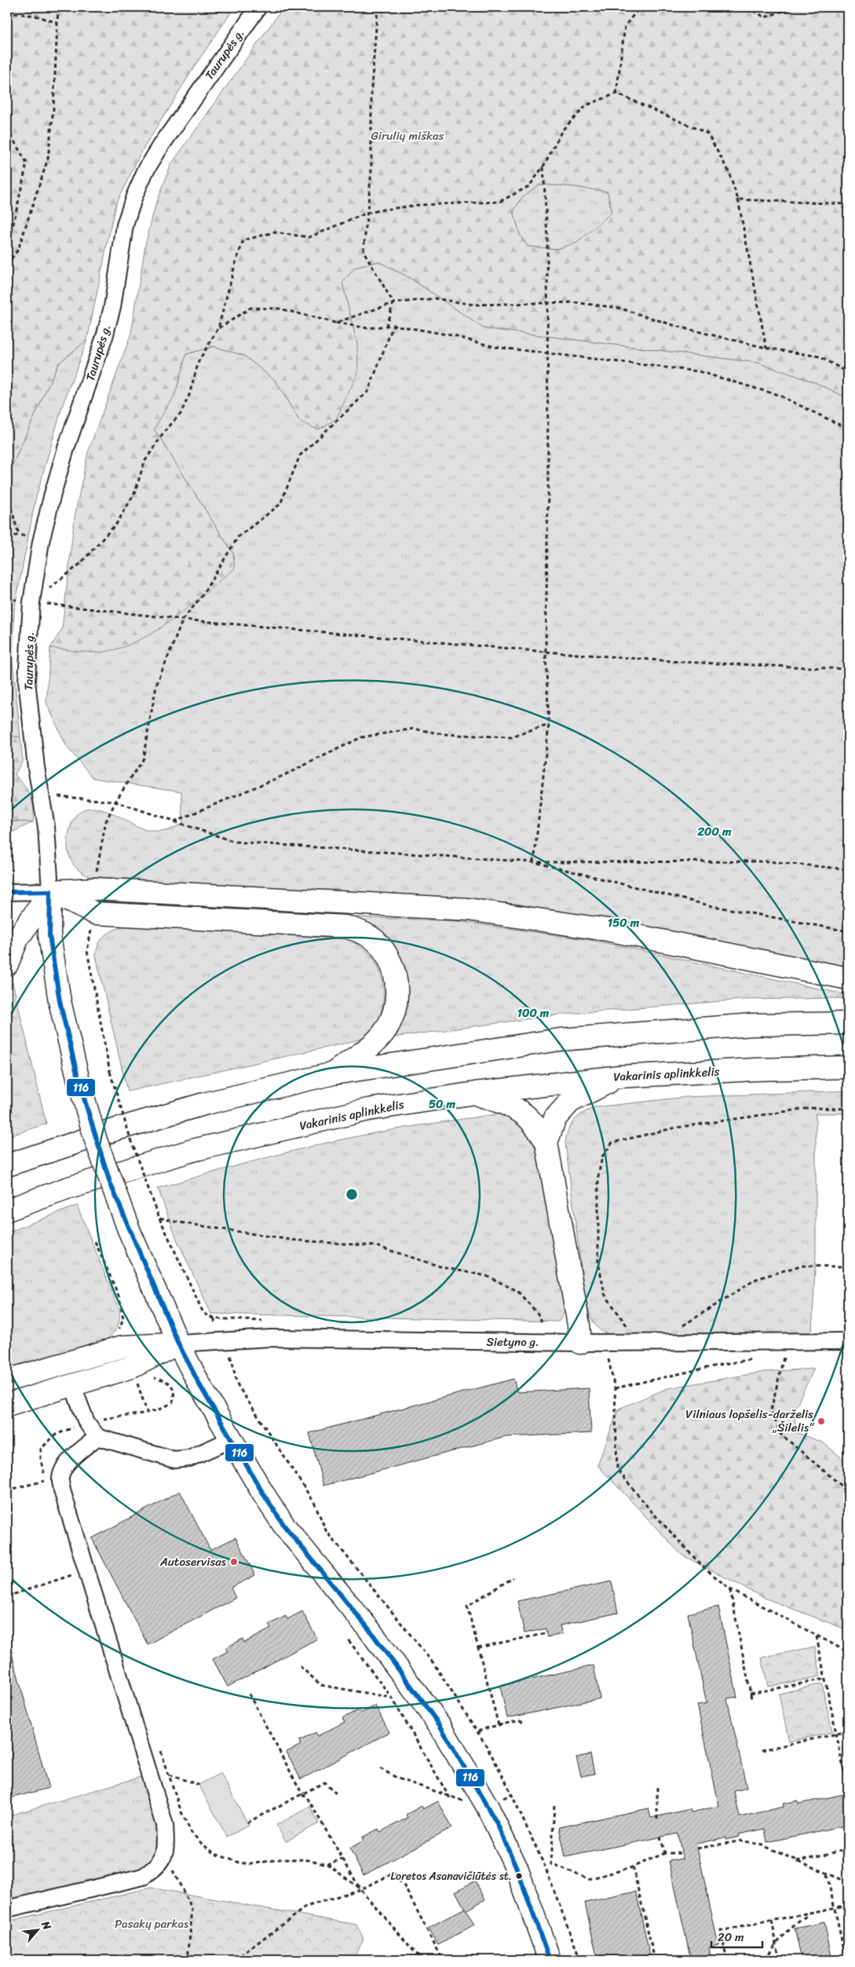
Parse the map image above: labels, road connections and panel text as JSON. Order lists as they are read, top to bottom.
{
  "streets": {
    "main road": ["Taurupės g.", "Vakarinis aplinkkelis"],
    "street": ["Sietyno g."]
  },
  "crossings": [
    ["Taurupės g.", "Sietyno g."]
  ],
  "parks": ["Girulių miškas", "Pasakų parkas"],
  "places": ["Vilniaus lopšelis-darželis „Šilelis“", "Autoservisas", "Loretos Asanavičiūtės st."],
  "lines": ["transit line 116"],
  "scale_bar": "20 m",
  "north": "top right",
  "rings": [
    "200 m",
    "150 m",
    "100 m",
    "50 m"
  ]
}
